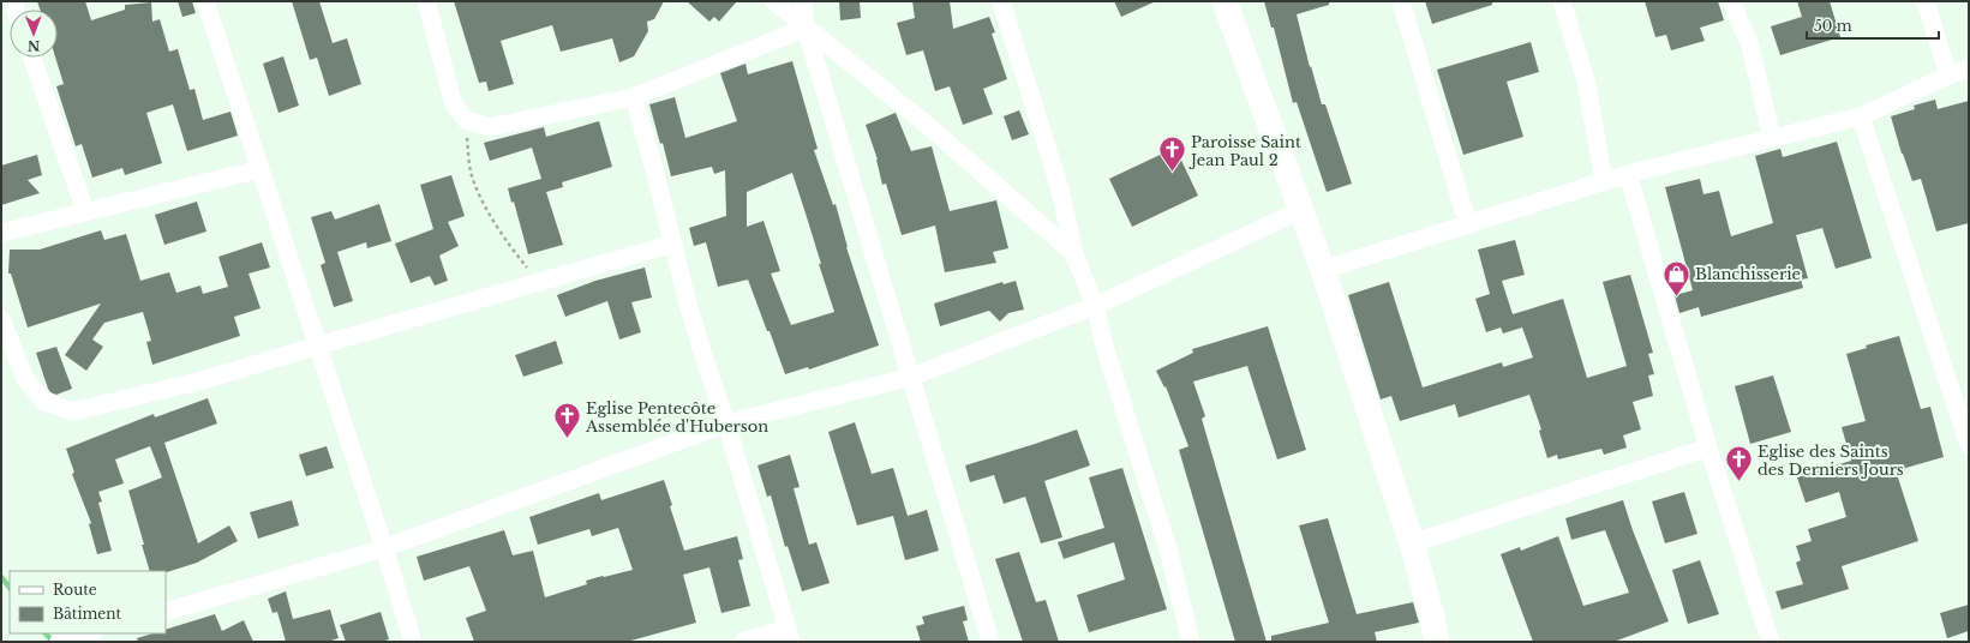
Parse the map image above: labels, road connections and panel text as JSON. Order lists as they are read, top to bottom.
{
  "places": {
    "church": ["Paroisse Saint Jean Paul 2", "Eglise Pentecôte Assemblée d'Huberson", "Eglise des Saints des Derniers Jours"],
    "shop": ["Blanchisserie"]
  },
  "legend": ["Route", "Bâtiment"],
  "scale_bar": "50 m",
  "north": "bottom"
}
